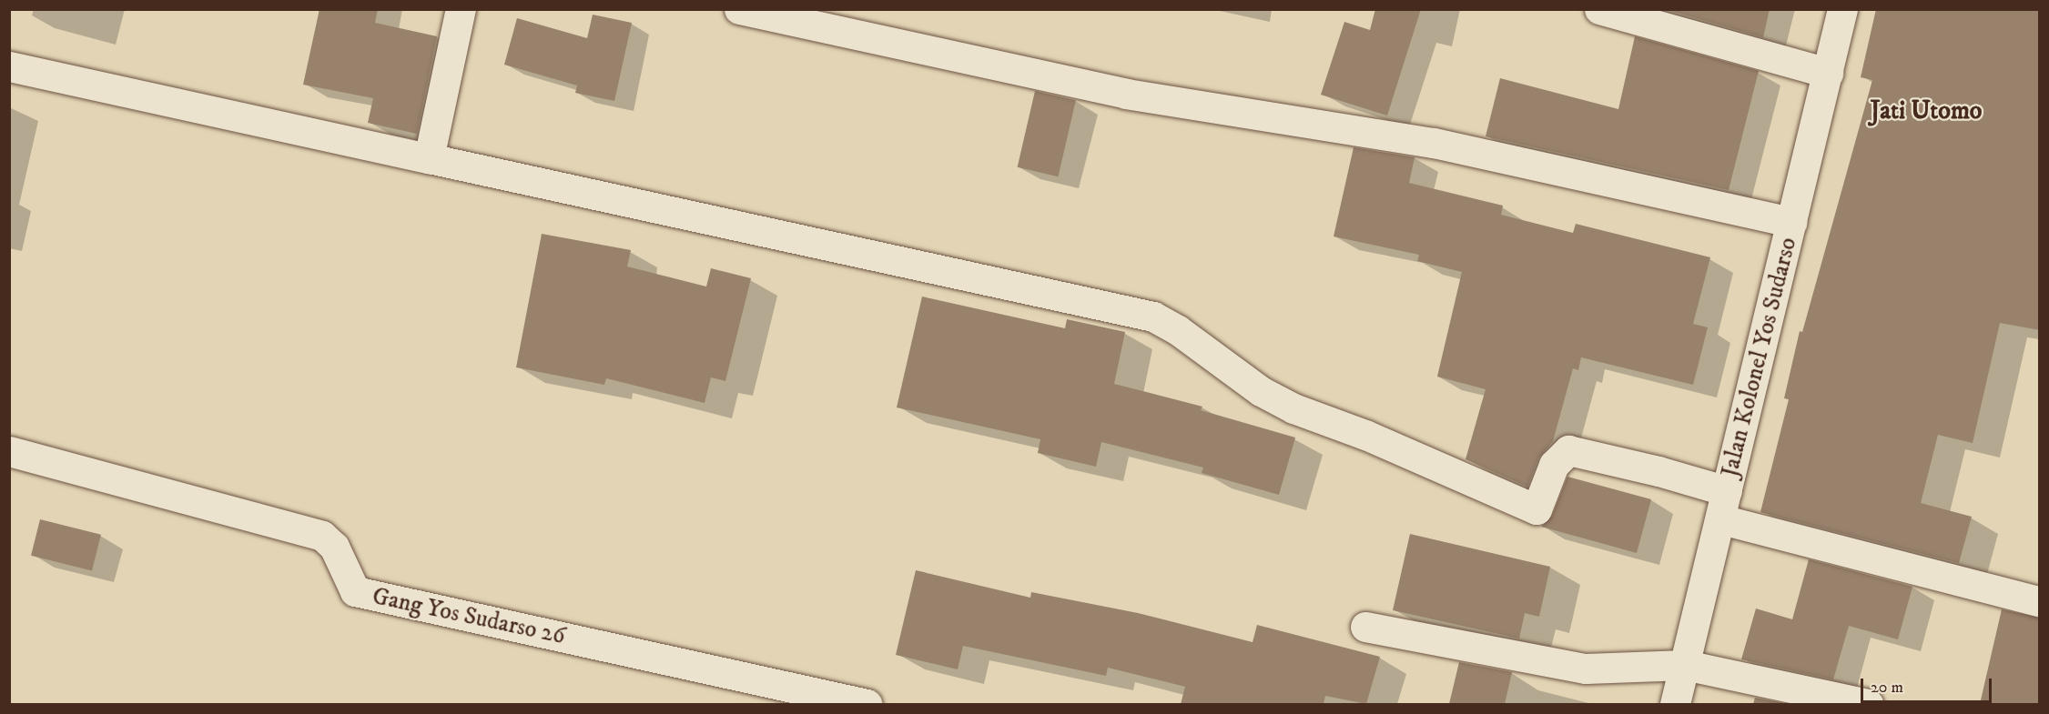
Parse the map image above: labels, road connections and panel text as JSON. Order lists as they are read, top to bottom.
{
  "streets": {
    "street": ["Jalan Kolonel Yos Sudarso", "Gang Yos Sudarso 26"]
  },
  "districts": ["Jati Utomo"],
  "scale_bar": "20 m"
}
